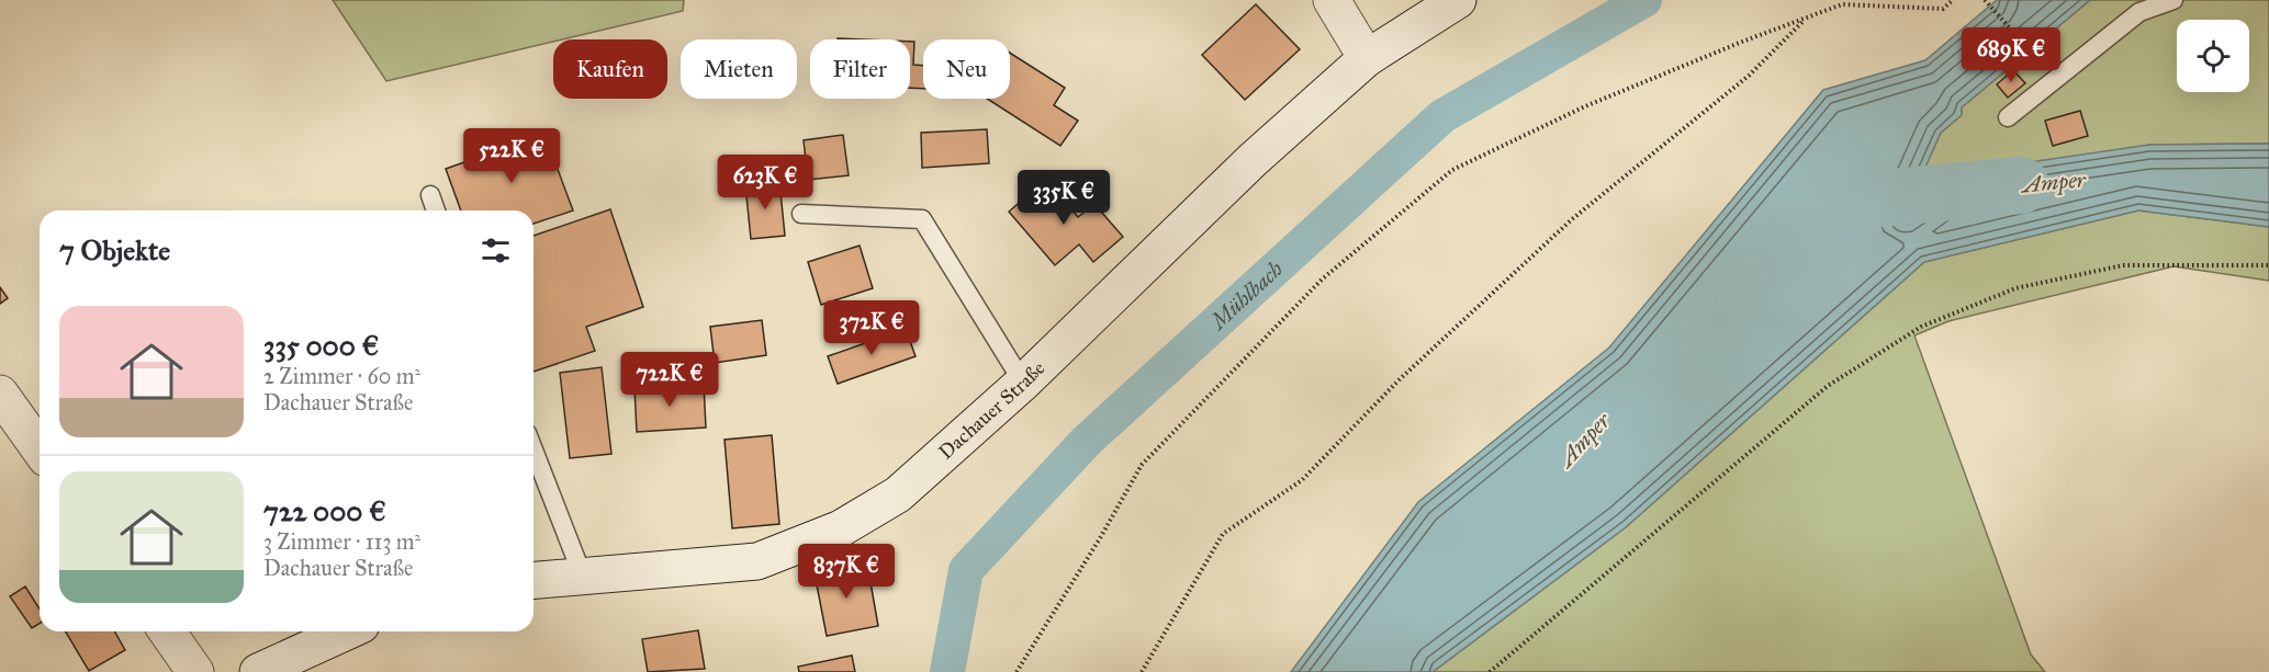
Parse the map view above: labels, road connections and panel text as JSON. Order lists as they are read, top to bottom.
{
  "streets": {
    "main road": ["Dachauer Straße"]
  },
  "water": ["Amper", "Mühlbach"],
  "page": {
    "price": [
      "689K €",
      "522K €",
      "623K €",
      "335K €",
      "372K €",
      "722K €",
      "837K €"
    ],
    "chip": [
      "Kaufen",
      "Mieten",
      "Filter",
      "Neu"
    ],
    "heading": "7 Objekte",
    "list": [
      {
        "name": "335 000 €",
        "note": "2 Zimmer · 60 m² · Dachauer Straße"
      },
      {
        "name": "722 000 €",
        "note": "3 Zimmer · 113 m² · Dachauer Straße"
      }
    ]
  }
}
